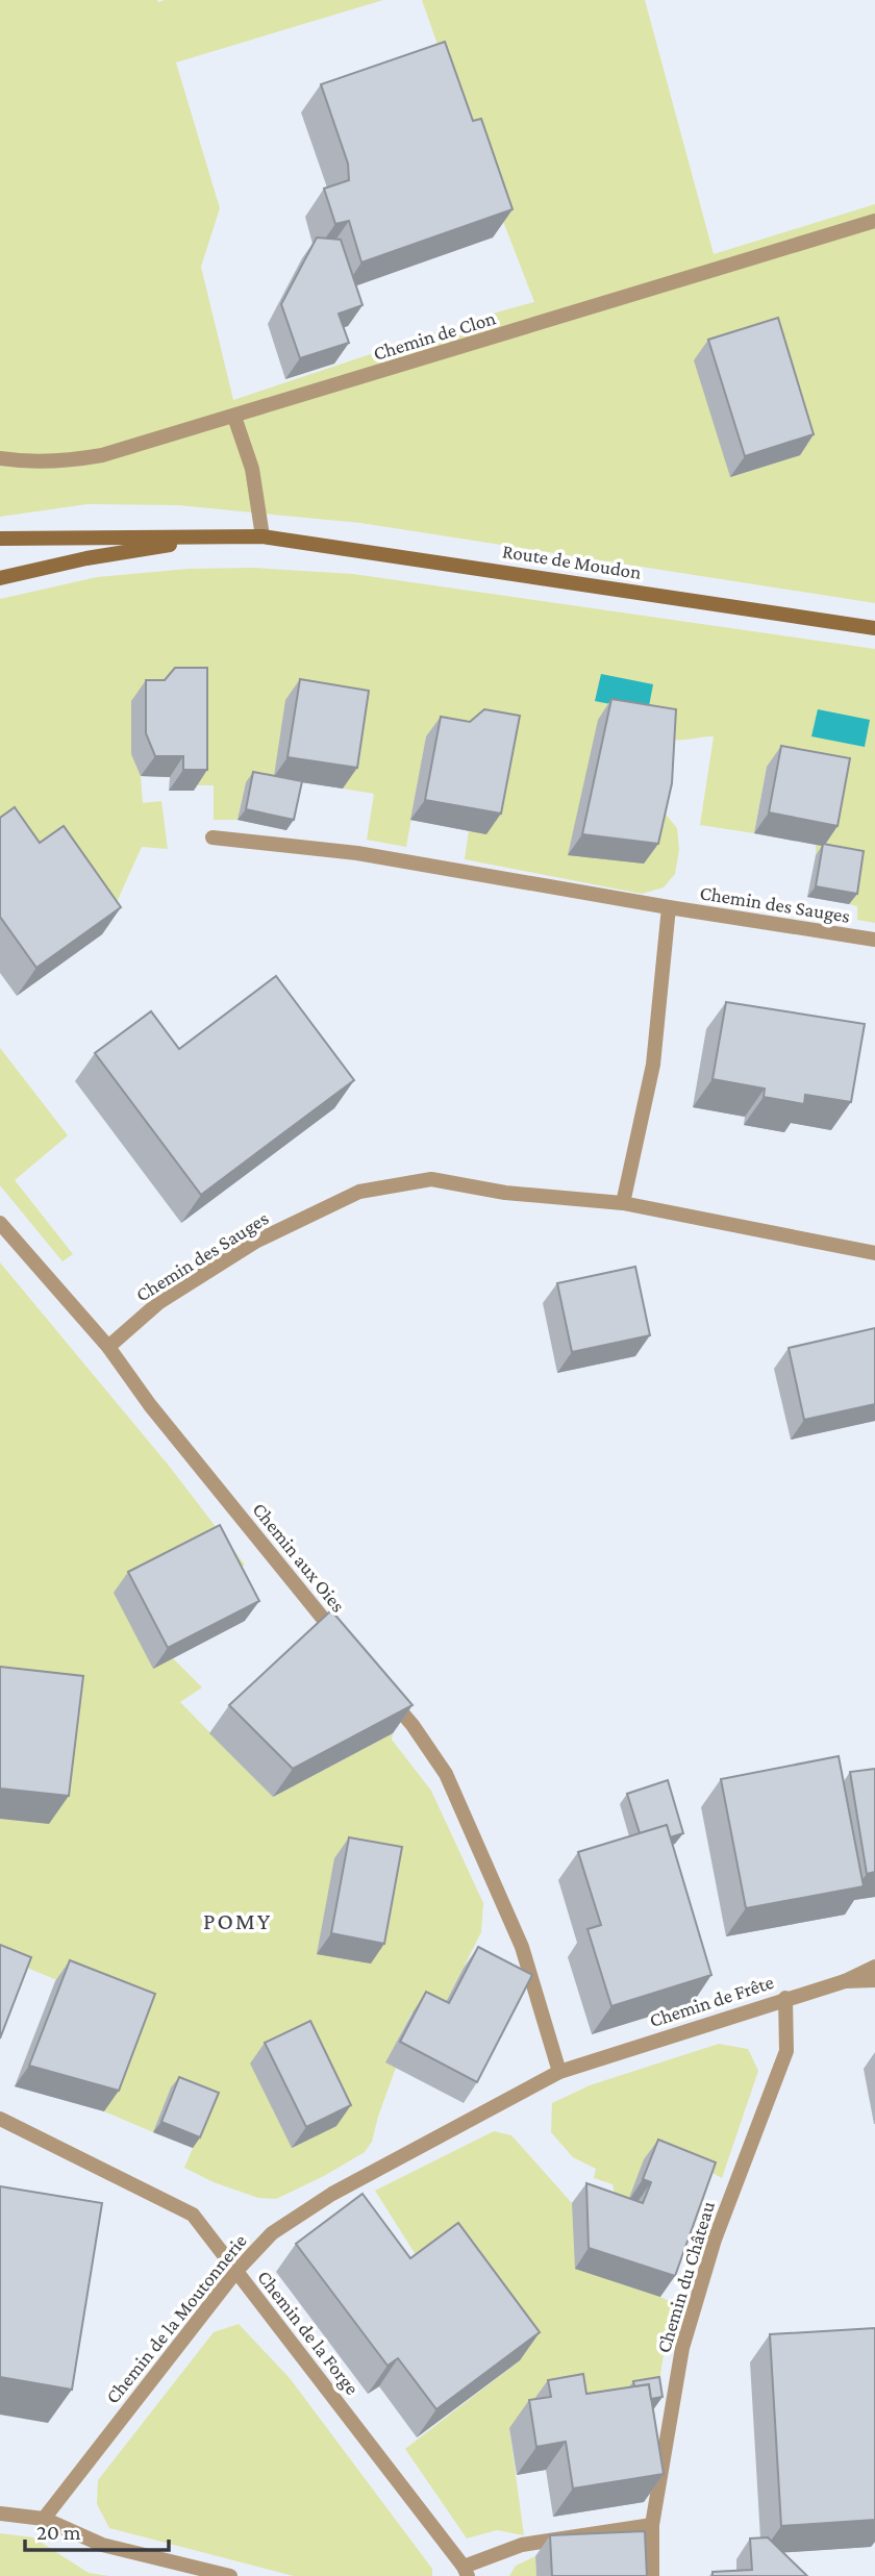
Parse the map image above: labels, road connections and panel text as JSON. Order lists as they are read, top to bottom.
{
  "streets": {
    "main road": ["Route de Moudon"],
    "street": [
      "Chemin de Clon",
      "Chemin des Sauges",
      "Chemin aux Oies",
      "Chemin de Frête",
      "Chemin du Château",
      "Chemin de la Moutonnerie",
      "Chemin de la Forge"
    ]
  },
  "crossings": [
    ["Chemin des Sauges", "Chemin aux Oies"],
    ["Chemin de Frête", "Chemin du Château"],
    ["Chemin de Frête", "Chemin de la Moutonnerie"],
    ["Chemin de la Moutonnerie", "Chemin de la Forge"]
  ],
  "districts": ["POMY"],
  "scale_bar": "20 m"
}
